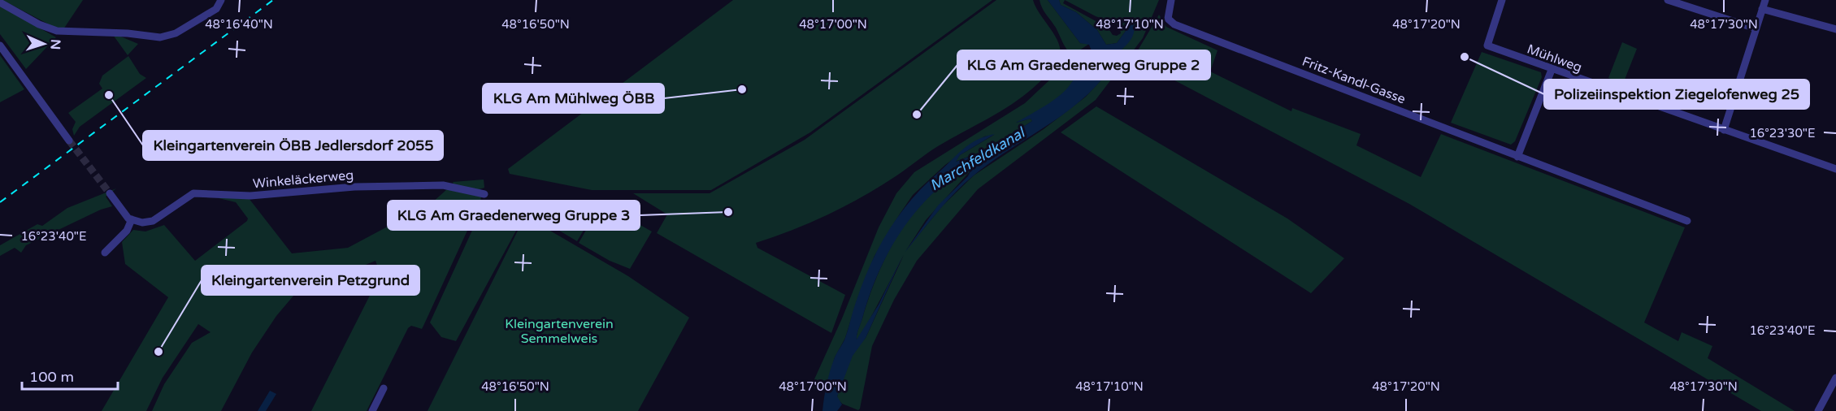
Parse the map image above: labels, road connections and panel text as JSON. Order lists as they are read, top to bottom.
{
  "streets": {
    "street": ["Mühlweg", "Fritz-Kandl-Gasse", "Winkeläckerweg"]
  },
  "water": ["Marchfeldkanal"],
  "parks": ["Kleingartenverein Semmelweis"],
  "places": [
    "Polizeiinspektion Ziegelofenweg 25",
    "KLG Am Mühlweg ÖBB",
    "Kleingartenverein ÖBB Jedlersdorf 2055",
    "KLG Am Graedenerweg Gruppe 2",
    "KLG Am Graedenerweg Gruppe 3",
    "Kleingartenverein Petzgrund"
  ],
  "scale_bar": "100 m",
  "north": "right",
  "coordinates": [
    "48°16'40\"N",
    "48°16'50\"N",
    "48°17'00\"N",
    "48°17'10\"N",
    "48°17'20\"N",
    "48°17'30\"N",
    "16°23'30\"E",
    "16°23'40\"E"
  ]
}
